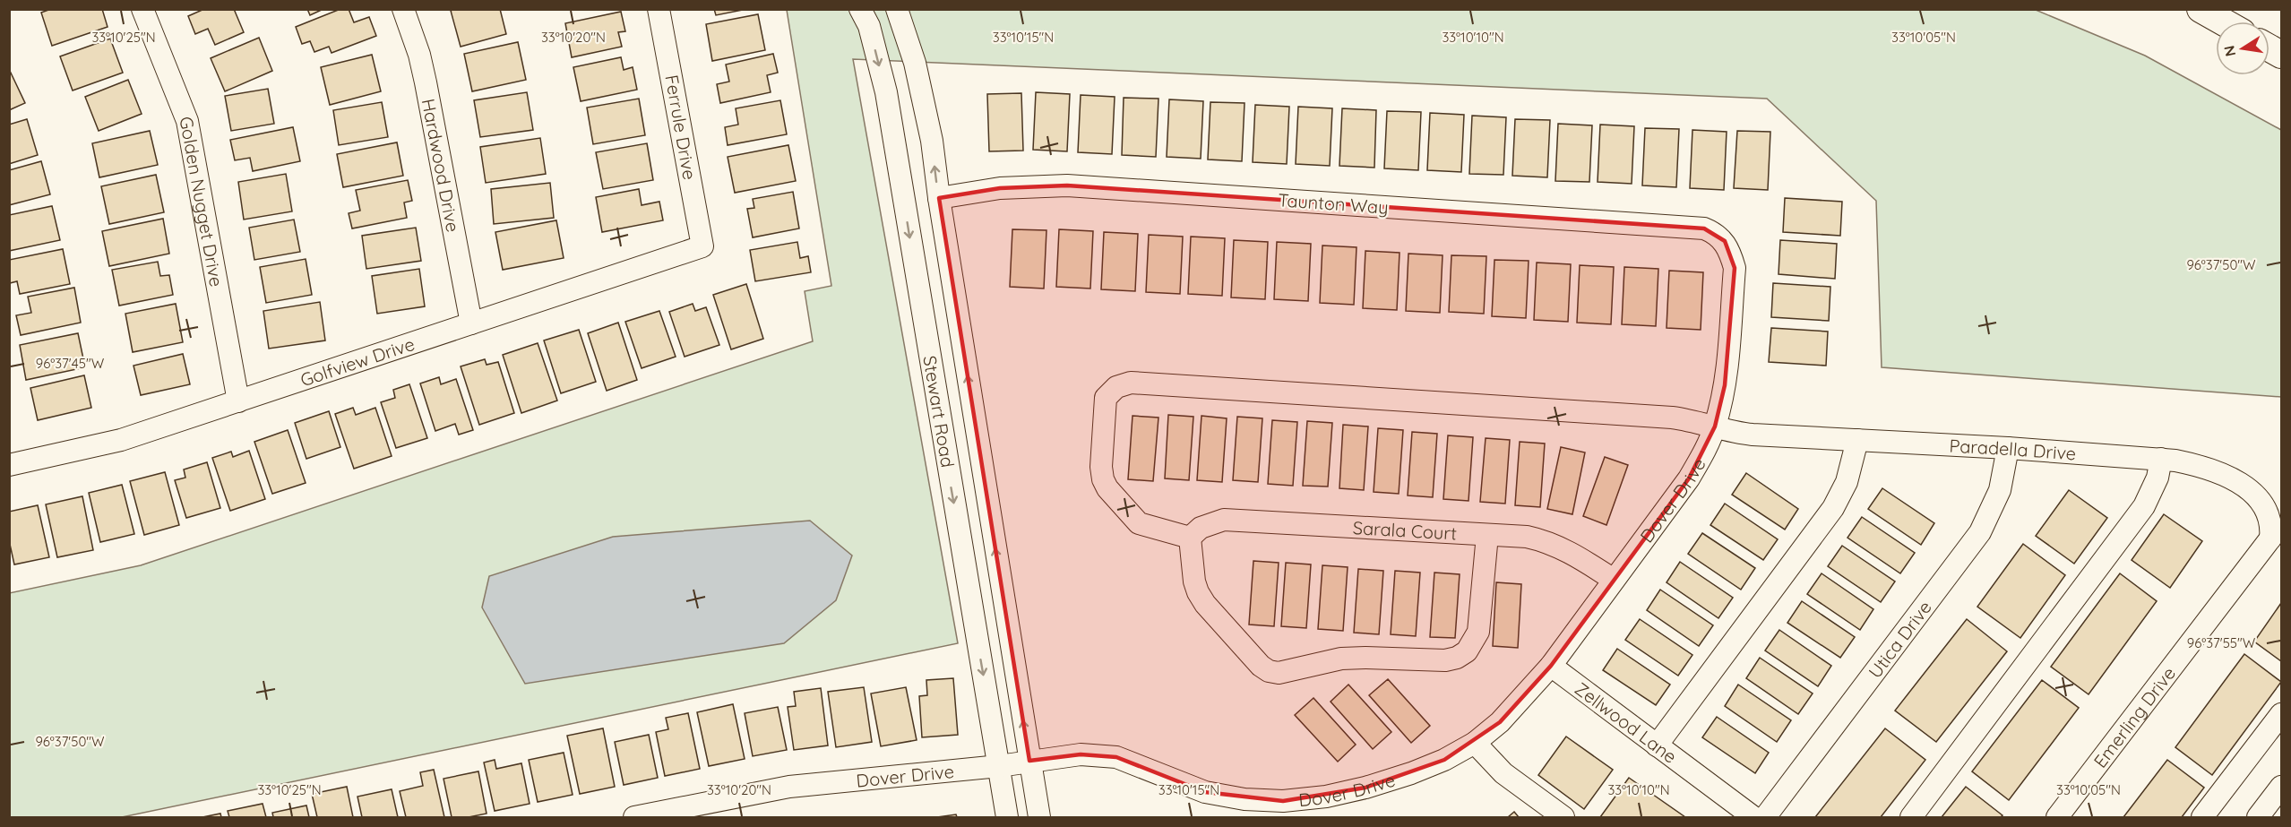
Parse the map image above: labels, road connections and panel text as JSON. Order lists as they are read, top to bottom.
{
  "streets": {
    "street": [
      "Ferrule Drive",
      "Hardwood Drive",
      "Golden Nugget Drive",
      "Taunton Way",
      "Golfview Drive",
      "Stewart Road",
      "Paradella Drive",
      "Dover Drive",
      "Sarala Court",
      "Utica Drive",
      "Emerling Drive",
      "Zellwood Lane"
    ]
  },
  "crossings": [
    ["Ferrule Drive", "Golfview Drive"],
    ["Hardwood Drive", "Golfview Drive"],
    ["Golden Nugget Drive", "Golfview Drive"],
    ["Taunton Way", "Stewart Road"],
    ["Taunton Way", "Dover Drive"],
    ["Stewart Road", "Dover Drive"],
    ["Paradella Drive", "Dover Drive"],
    ["Paradella Drive", "Sarala Court"],
    ["Paradella Drive", "Utica Drive"],
    ["Paradella Drive", "Emerling Drive"],
    ["Dover Drive", "Sarala Court"],
    ["Dover Drive", "Zellwood Lane"]
  ],
  "north": "left",
  "coordinates": [
    "33°10'25\"N",
    "33°10'20\"N",
    "33°10'15\"N",
    "33°10'10\"N",
    "33°10'05\"N",
    "96°37'50\"W",
    "96°37'45\"W",
    "96°37'55\"W"
  ]
}
